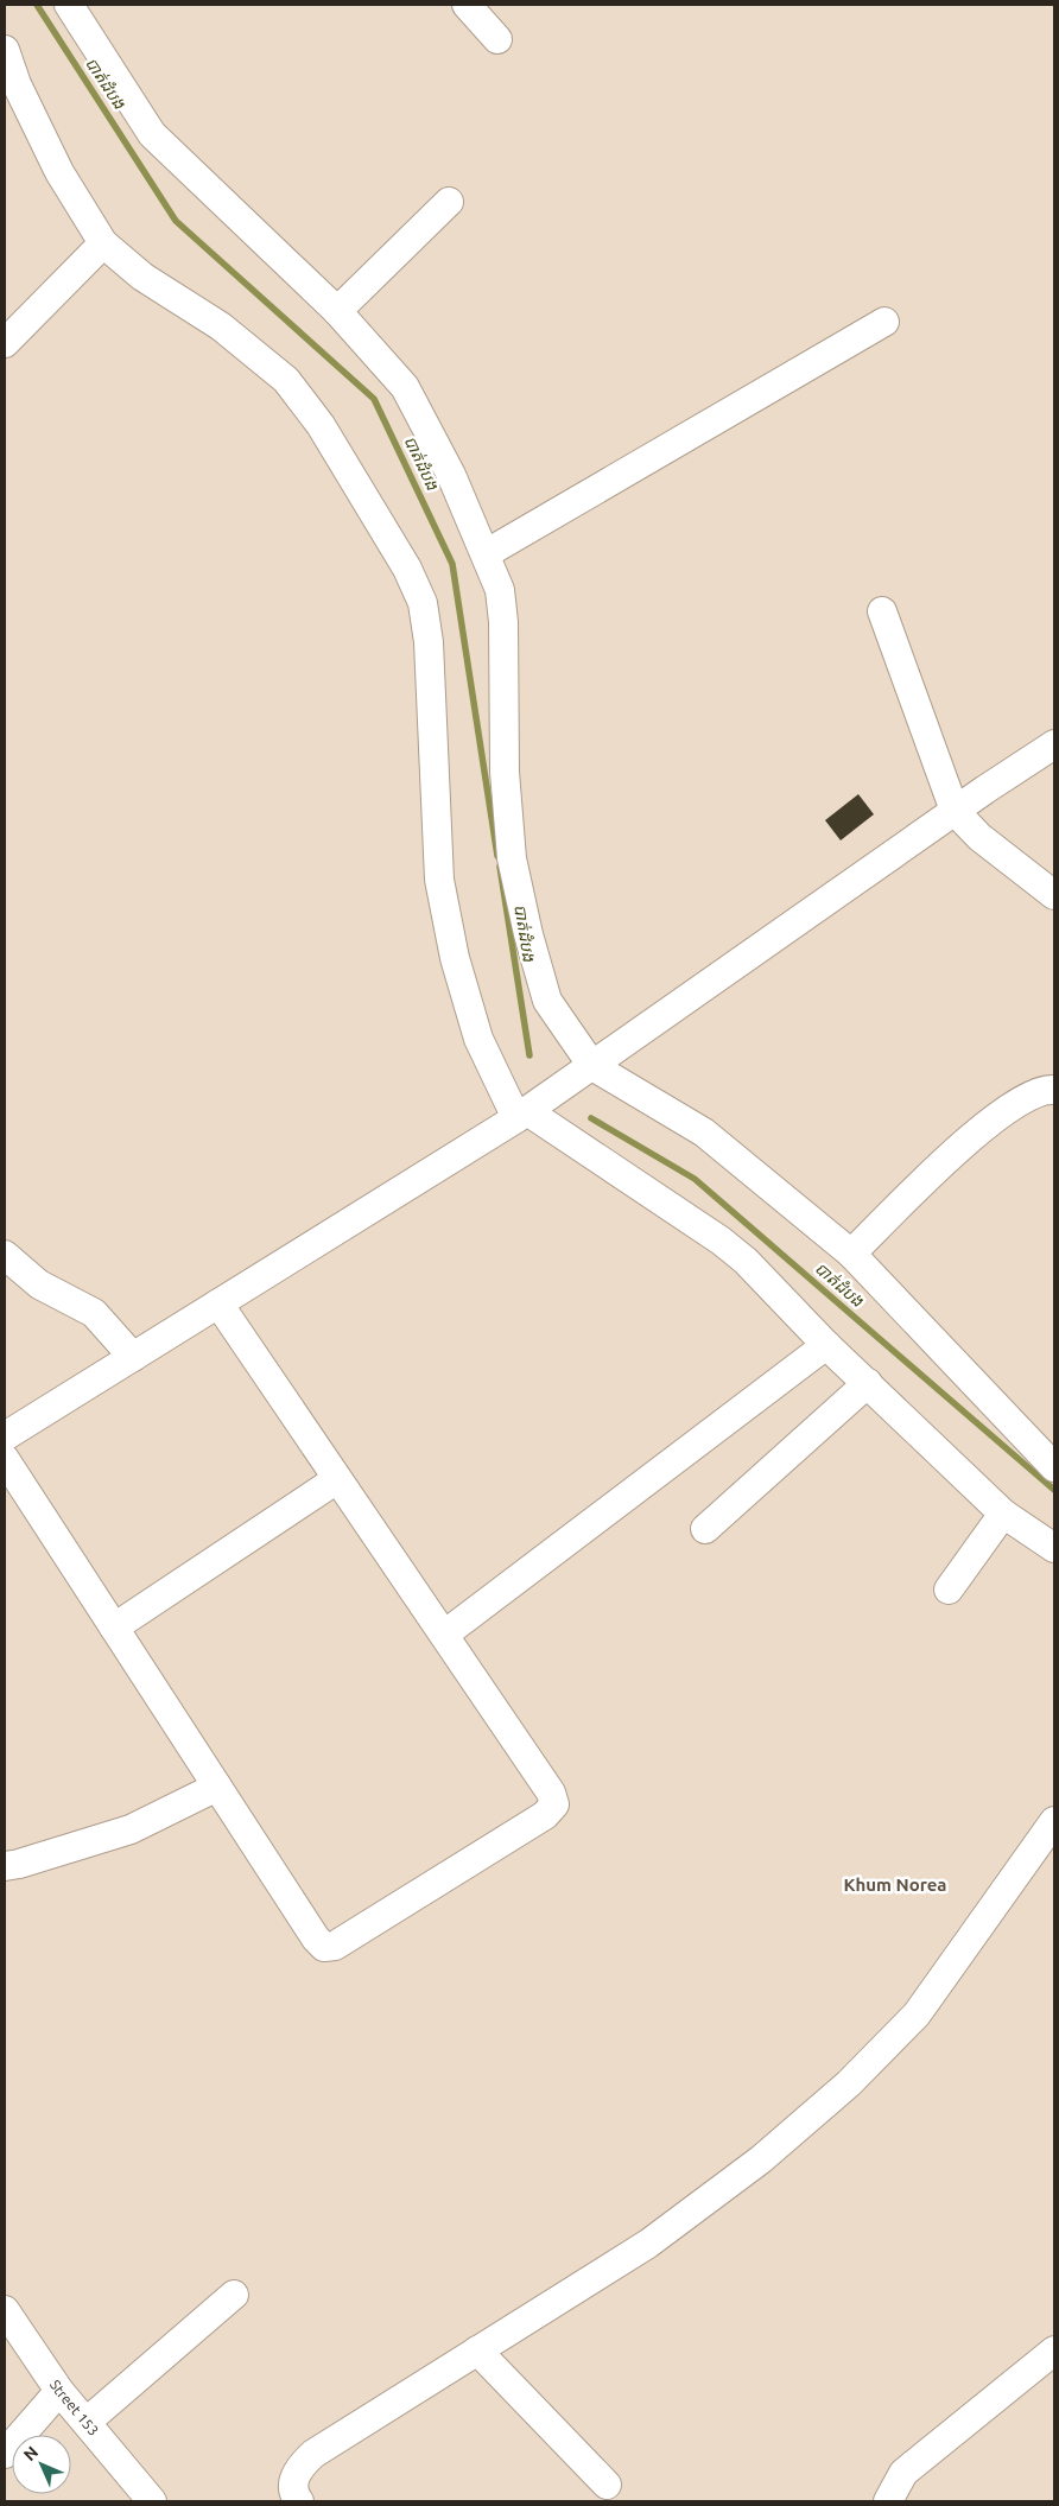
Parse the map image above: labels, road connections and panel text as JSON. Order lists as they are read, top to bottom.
{
  "streets": {
    "street": ["Street 153"]
  },
  "districts": ["Khum Norea"],
  "water": ["បាត់ដំបង"],
  "north": "top left"
}
